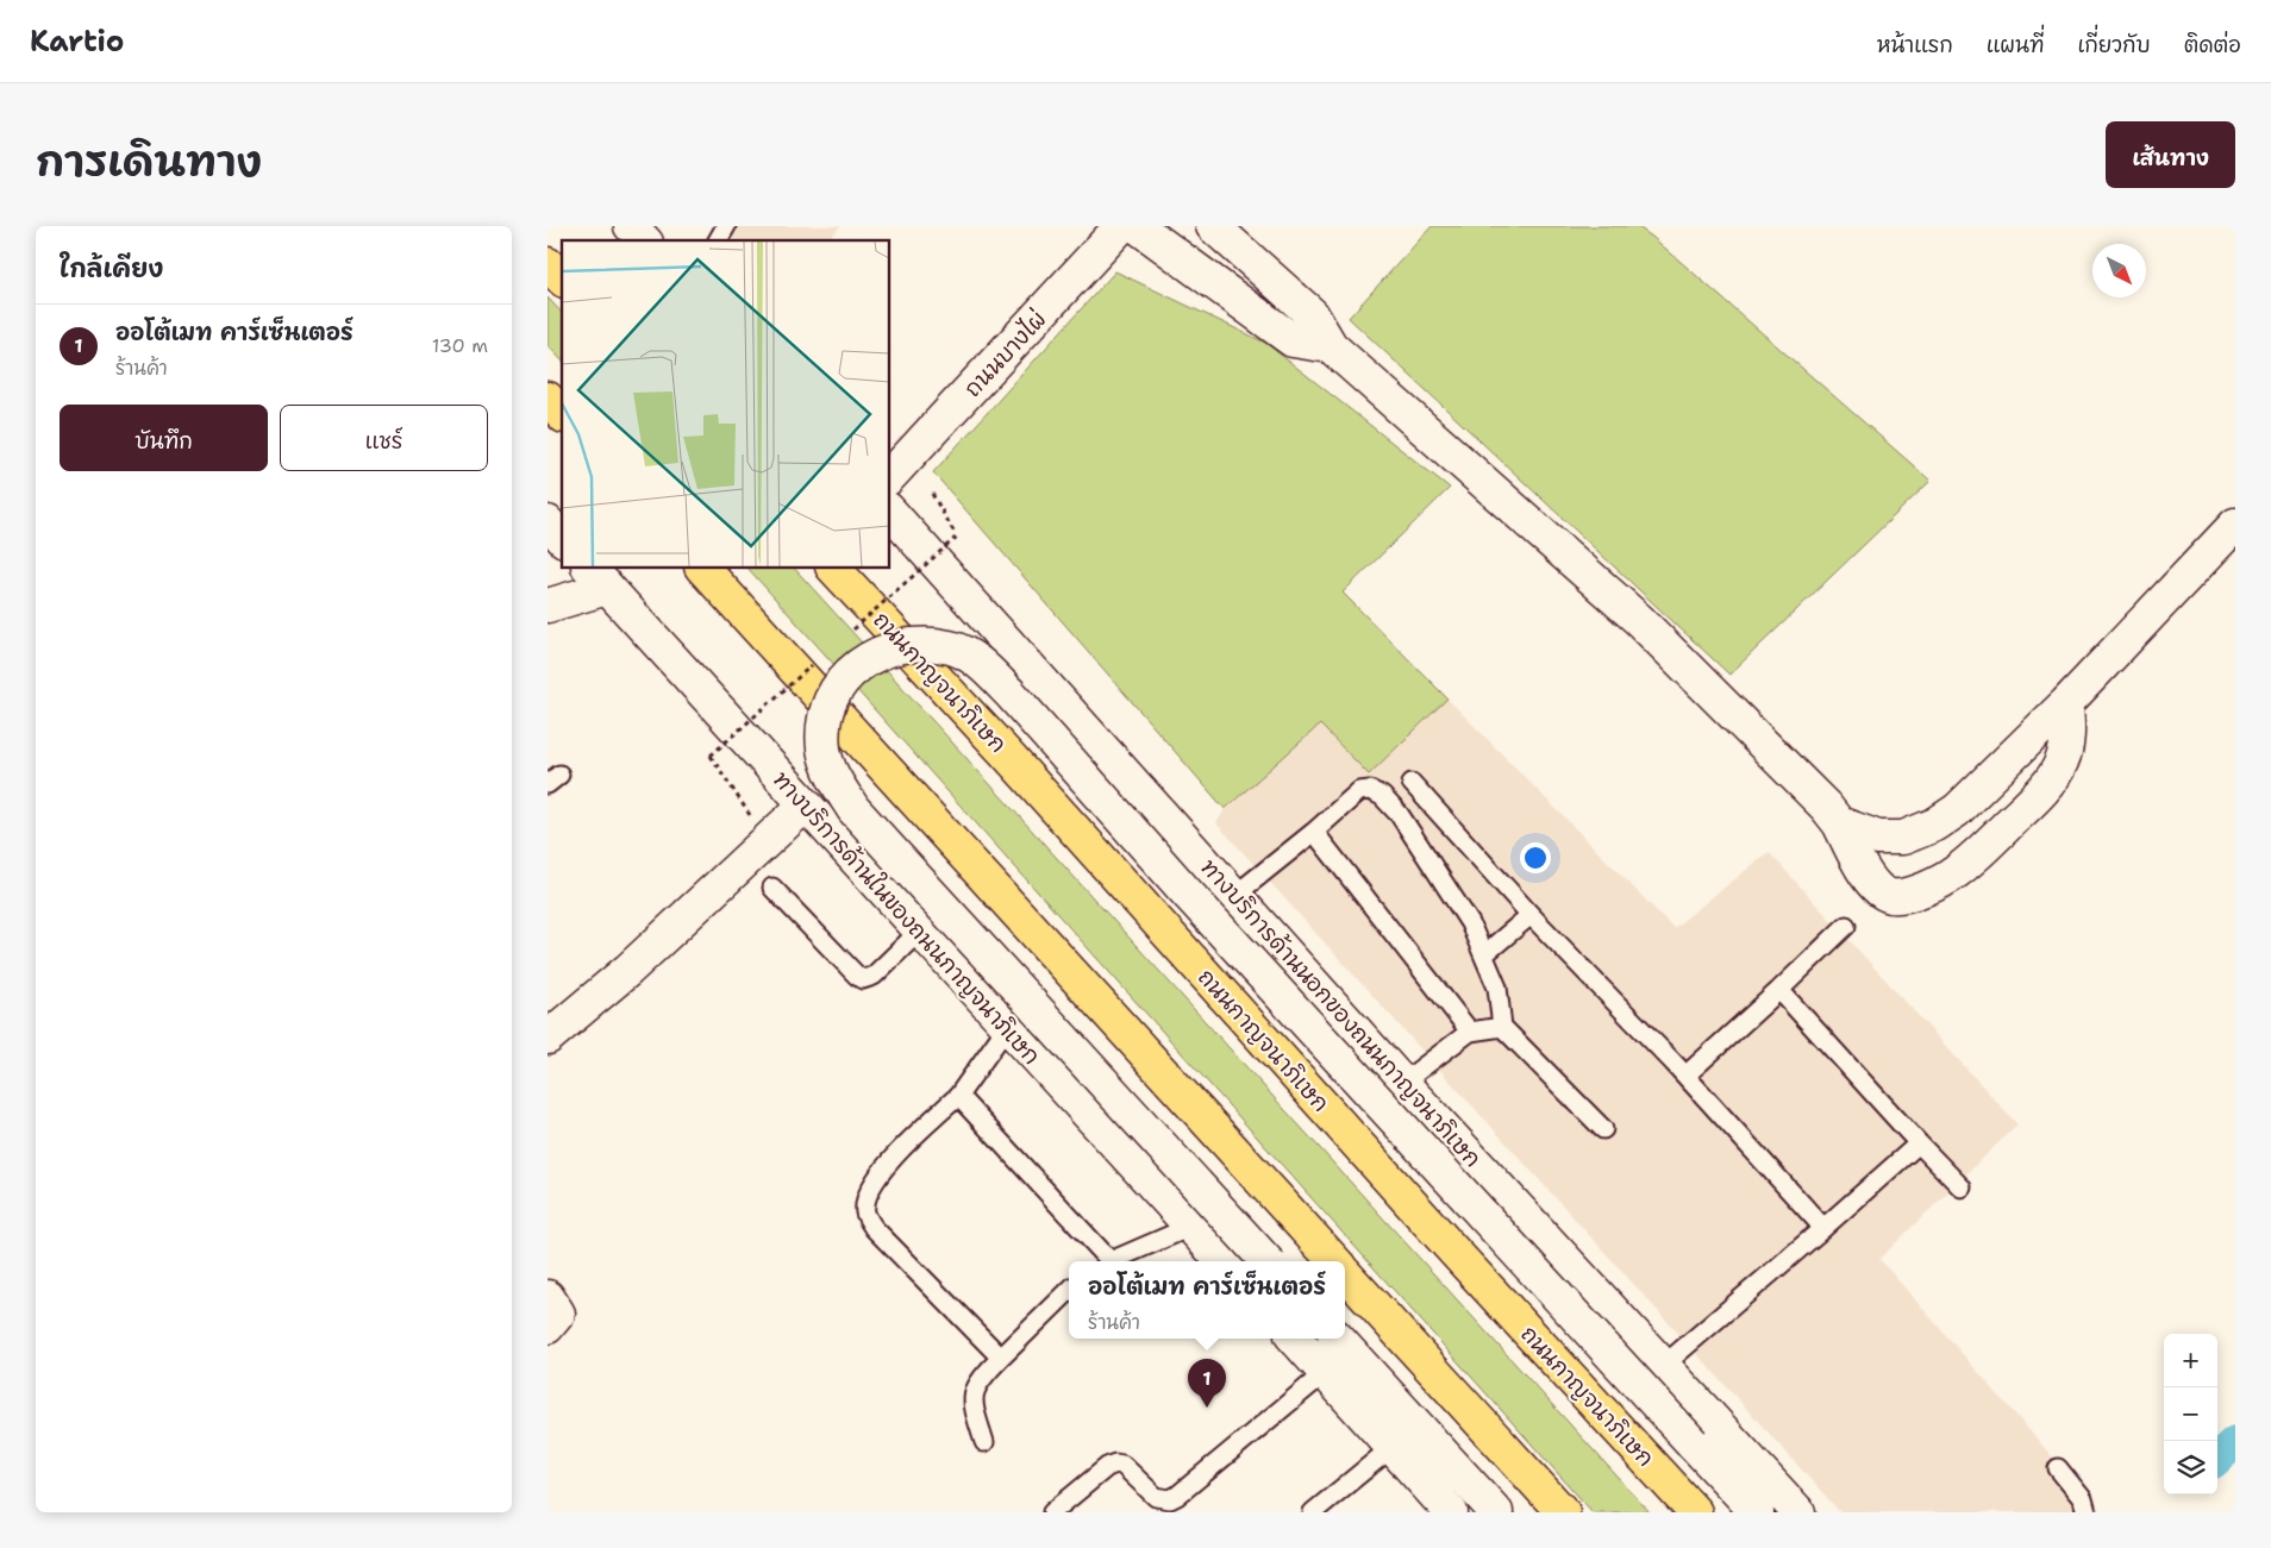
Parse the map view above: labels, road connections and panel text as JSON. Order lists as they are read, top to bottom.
{
  "streets": {
    "highway": ["ถนนกาญจนาภิเษก"],
    "main road": ["ถนนบางไผ่", "ทางบริการด้านในของถนนกาญจนาภิเษก", "ทางบริการด้านนอกของถนนกาญจนาภิเษก"]
  },
  "north": "bottom right",
  "page": {
    "header": "Kartio",
    "nav": [
      "หน้าแรก",
      "แผนที่",
      "เกี่ยวกับ",
      "ติดต่อ"
    ],
    "title": "การเดินทาง",
    "buttons": [
      "เส้นทาง",
      ["บันทึก", "แชร์"]
    ],
    "heading": "ใกล้เคียง",
    "list": [
      {
        "mark": "1",
        "name": "ออโต้เมท คาร์เซ็นเตอร์",
        "note": "ร้านค้า",
        "value": "130 m"
      }
    ],
    "popup": ["ออโต้เมท คาร์เซ็นเตอร์", "ร้านค้า"],
    "map_buttons": ["+", "−"],
    "pins": "1"
  }
}
